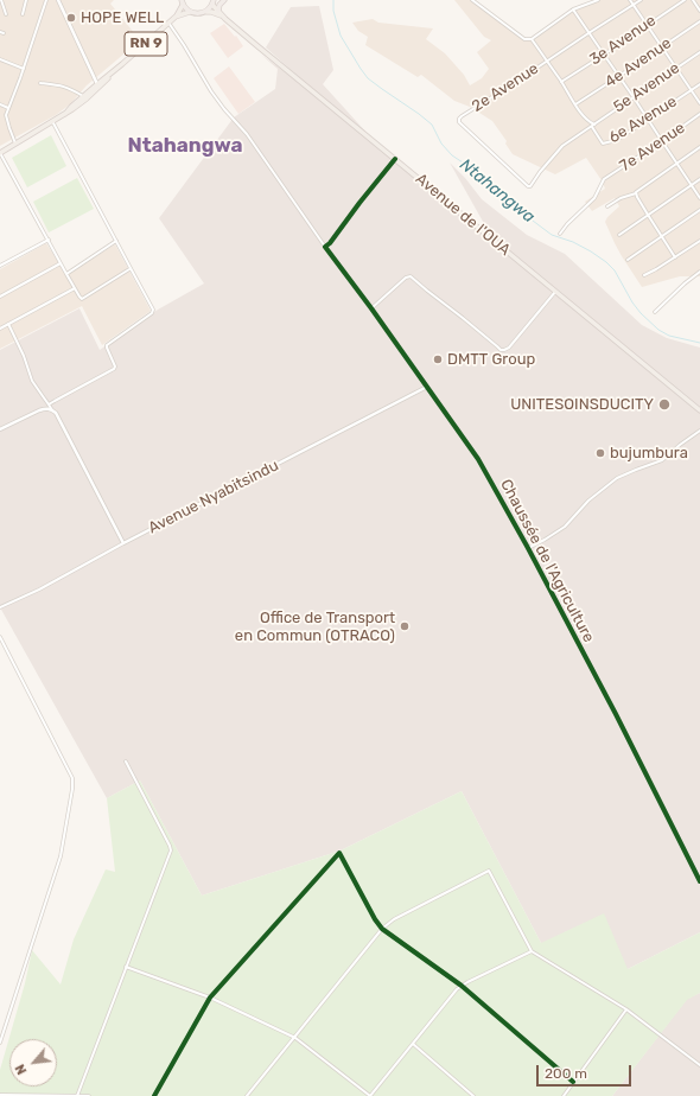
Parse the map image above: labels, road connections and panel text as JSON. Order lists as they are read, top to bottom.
{
  "streets": {
    "main road": ["RN 9", "Avenue de l'OUA"],
    "street": [
      "3e Avenue",
      "4e Avenue",
      "2e Avenue",
      "5e Avenue",
      "6e Avenue",
      "7e Avenue",
      "Avenue Nyabitsindu",
      "Chaussée de l'Agriculture"
    ]
  },
  "crossings": [
    ["RN 9", "Chaussée de l'Agriculture"],
    ["2e Avenue", "5e Avenue"],
    ["2e Avenue", "6e Avenue"],
    ["5e Avenue", "6e Avenue"],
    ["Avenue Nyabitsindu", "Chaussée de l'Agriculture"]
  ],
  "districts": ["Ntahangwa"],
  "water": ["Ntahangwa"],
  "places": [
    "HOPE WELL",
    "DMTT Group",
    "UNITESOINSDUCITY",
    "bujumbura",
    "Office de Transport en Commun (OTRACO)"
  ],
  "scale_bar": "200 m",
  "north": "bottom left"
}
